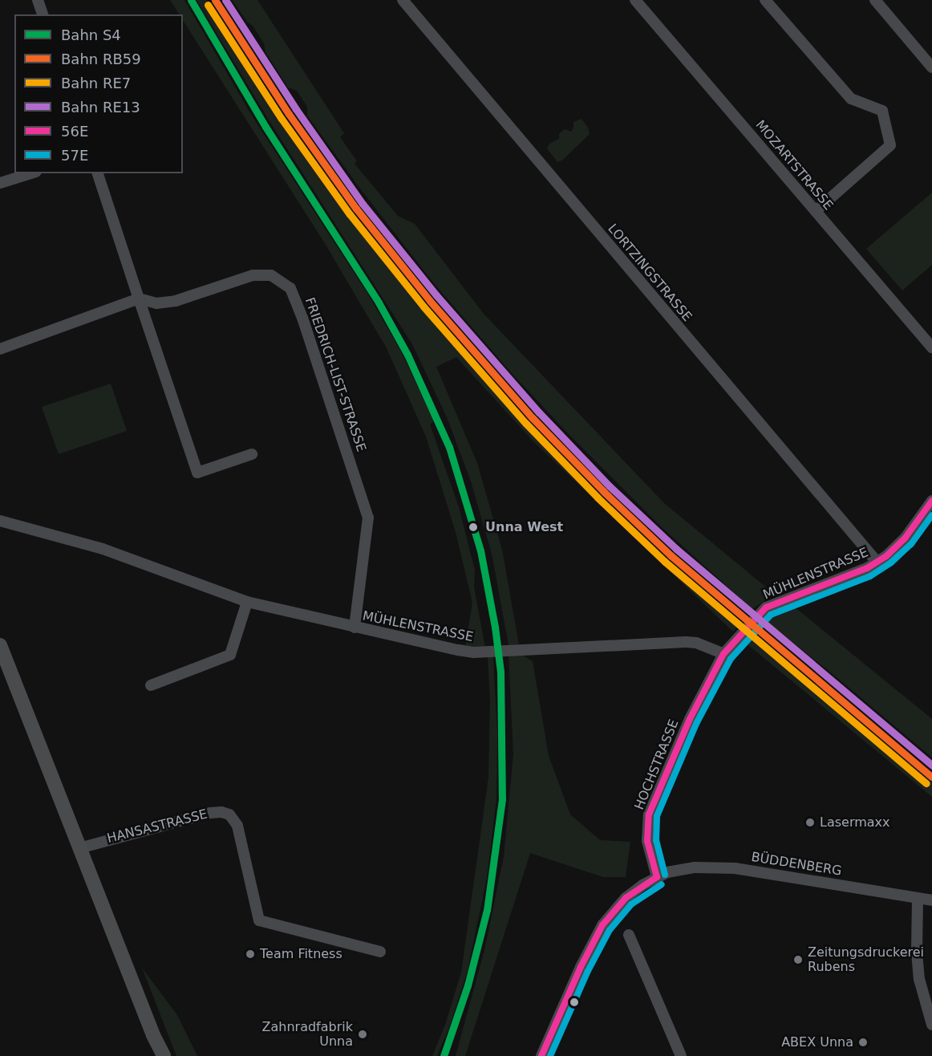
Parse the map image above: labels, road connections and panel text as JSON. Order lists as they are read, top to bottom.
{
  "streets": {
    "street": [
      "MOZARTSTRASSE",
      "LORTZINGSTRASSE",
      "FRIEDRICH-LIST-STRASSE",
      "MÜHLENSTRASSE",
      "HOCHSTRASSE",
      "HANSASTRASSE",
      "BÜDDENBERG"
    ]
  },
  "crossings": [
    ["LORTZINGSTRASSE", "MÜHLENSTRASSE"],
    ["FRIEDRICH-LIST-STRASSE", "MÜHLENSTRASSE"],
    ["MÜHLENSTRASSE", "HOCHSTRASSE"],
    ["HOCHSTRASSE", "BÜDDENBERG"]
  ],
  "places": [
    "Unna West",
    "Lasermaxx",
    "Team Fitness",
    "Zeitungsdruckerei Rubens",
    "Zahnradfabrik Unna",
    "ABEX Unna"
  ],
  "lines": [
    "rail line S4",
    "rail line RB59",
    "rail line RE13",
    "rail line RE7",
    "transit line 56E",
    "transit line 57E"
  ],
  "legend": [
    "Bahn S4",
    "Bahn RB59",
    "Bahn RE7",
    "Bahn RE13",
    "56E",
    "57E"
  ]
}
